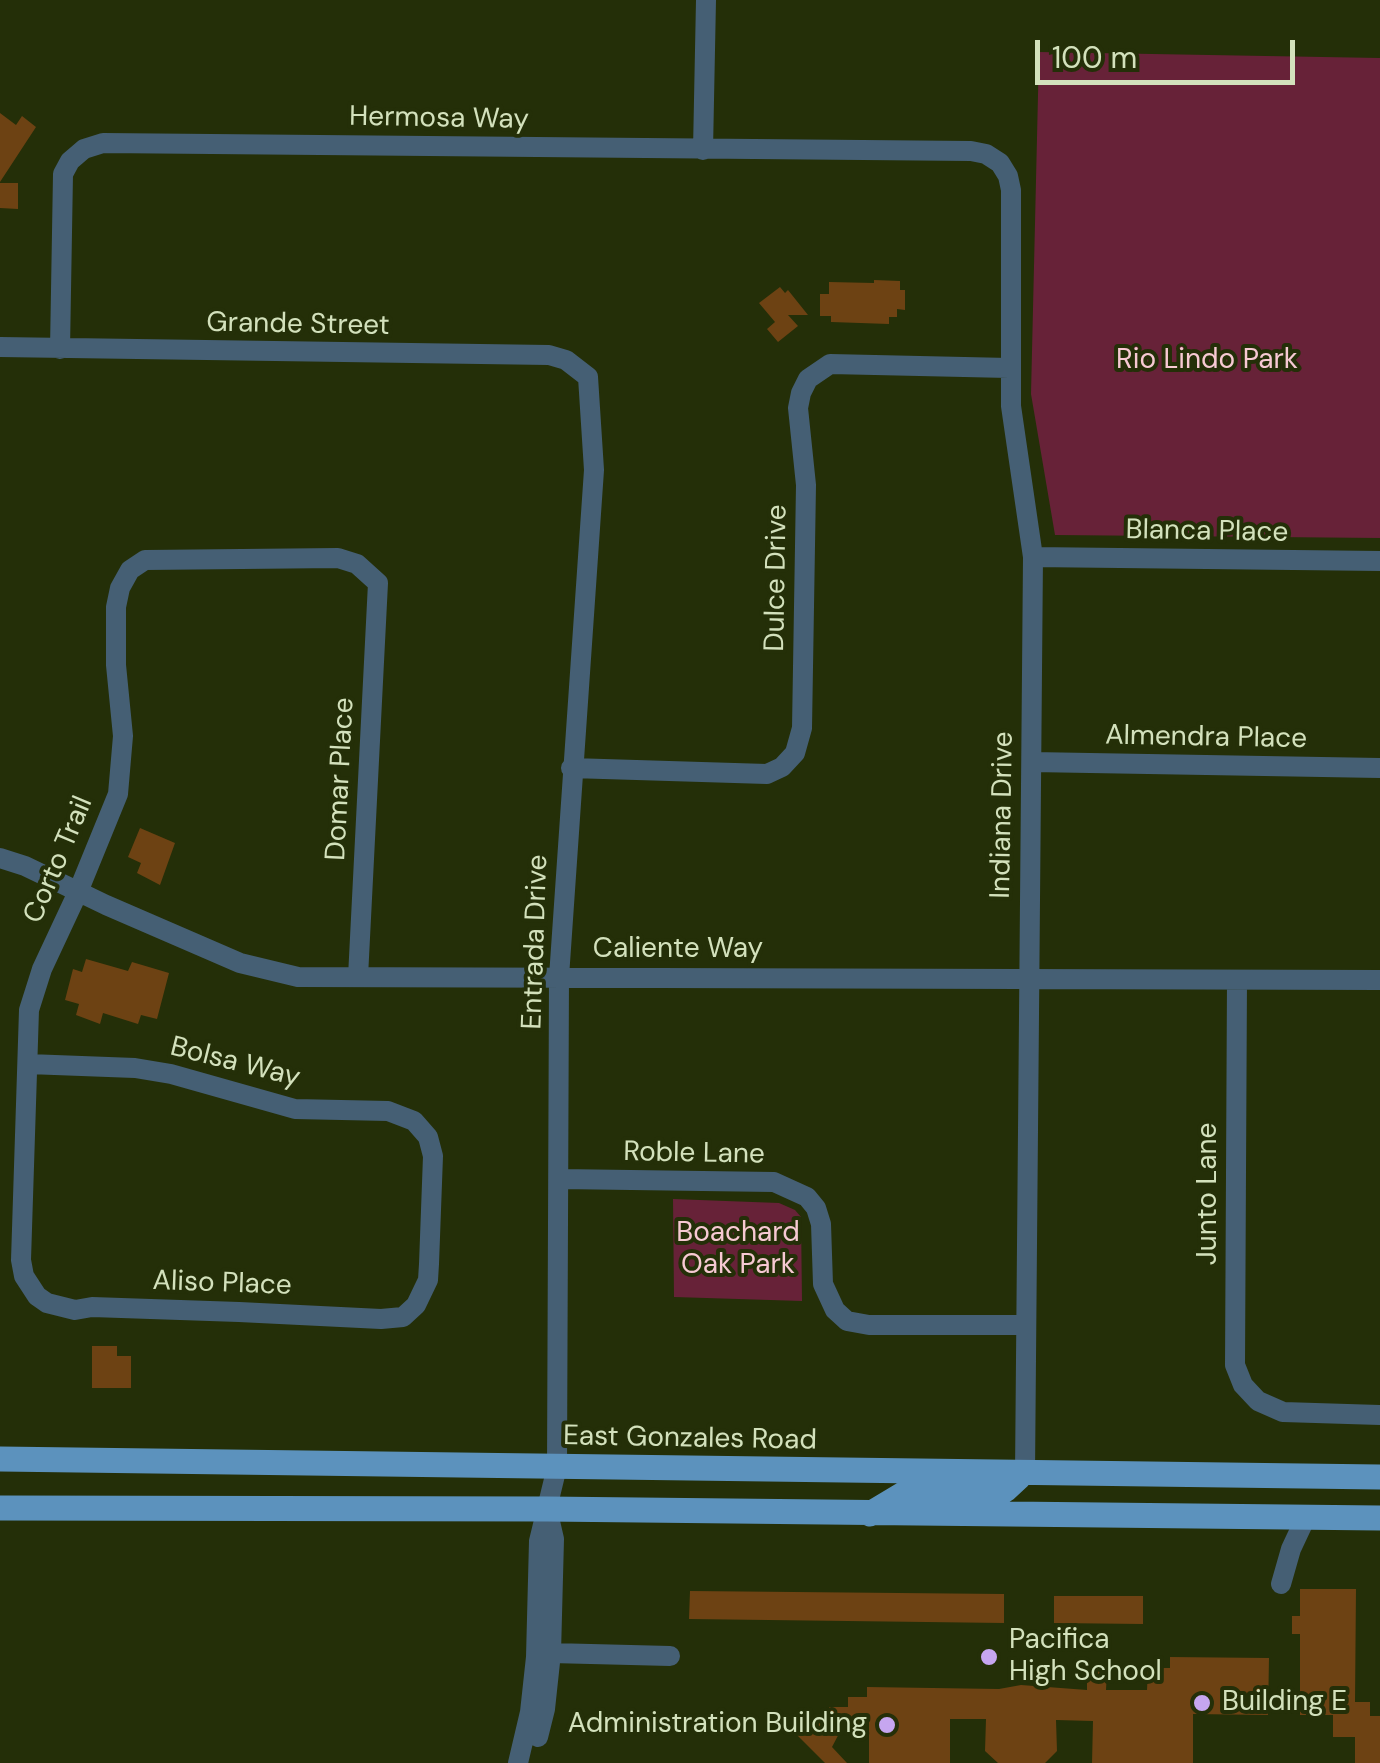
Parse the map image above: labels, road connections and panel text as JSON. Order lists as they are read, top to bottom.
{
  "streets": {
    "main road": ["East Gonzales Road"],
    "street": [
      "Hermosa Way",
      "Grande Street",
      "Blanca Place",
      "Dulce Drive",
      "Almendra Place",
      "Domar Place",
      "Indiana Drive",
      "Corto Trail",
      "Entrada Drive",
      "Caliente Way",
      "Bolsa Way",
      "Roble Lane",
      "Junto Lane",
      "Aliso Place"
    ]
  },
  "crossings": [
    ["Hermosa Way", "Grande Street"],
    ["Hermosa Way", "Indiana Drive"],
    ["Grande Street", "Entrada Drive"],
    ["Blanca Place", "Indiana Drive"],
    ["Dulce Drive", "Indiana Drive"],
    ["Dulce Drive", "Entrada Drive"],
    ["Almendra Place", "Indiana Drive"],
    ["Domar Place", "Corto Trail"],
    ["Domar Place", "Caliente Way"],
    ["Indiana Drive", "Caliente Way"],
    ["Indiana Drive", "Roble Lane"],
    ["Indiana Drive", "East Gonzales Road"],
    ["Corto Trail", "Caliente Way"],
    ["Corto Trail", "Bolsa Way"],
    ["Corto Trail", "Aliso Place"],
    ["Entrada Drive", "Caliente Way"],
    ["Entrada Drive", "Roble Lane"],
    ["Entrada Drive", "East Gonzales Road"],
    ["Caliente Way", "Junto Lane"],
    ["Bolsa Way", "Aliso Place"]
  ],
  "parks": ["Rio Lindo Park", "Boachard Oak Park"],
  "places": ["Pacifica High School", "Building E", "Administration Building"],
  "scale_bar": "100 m"
}
